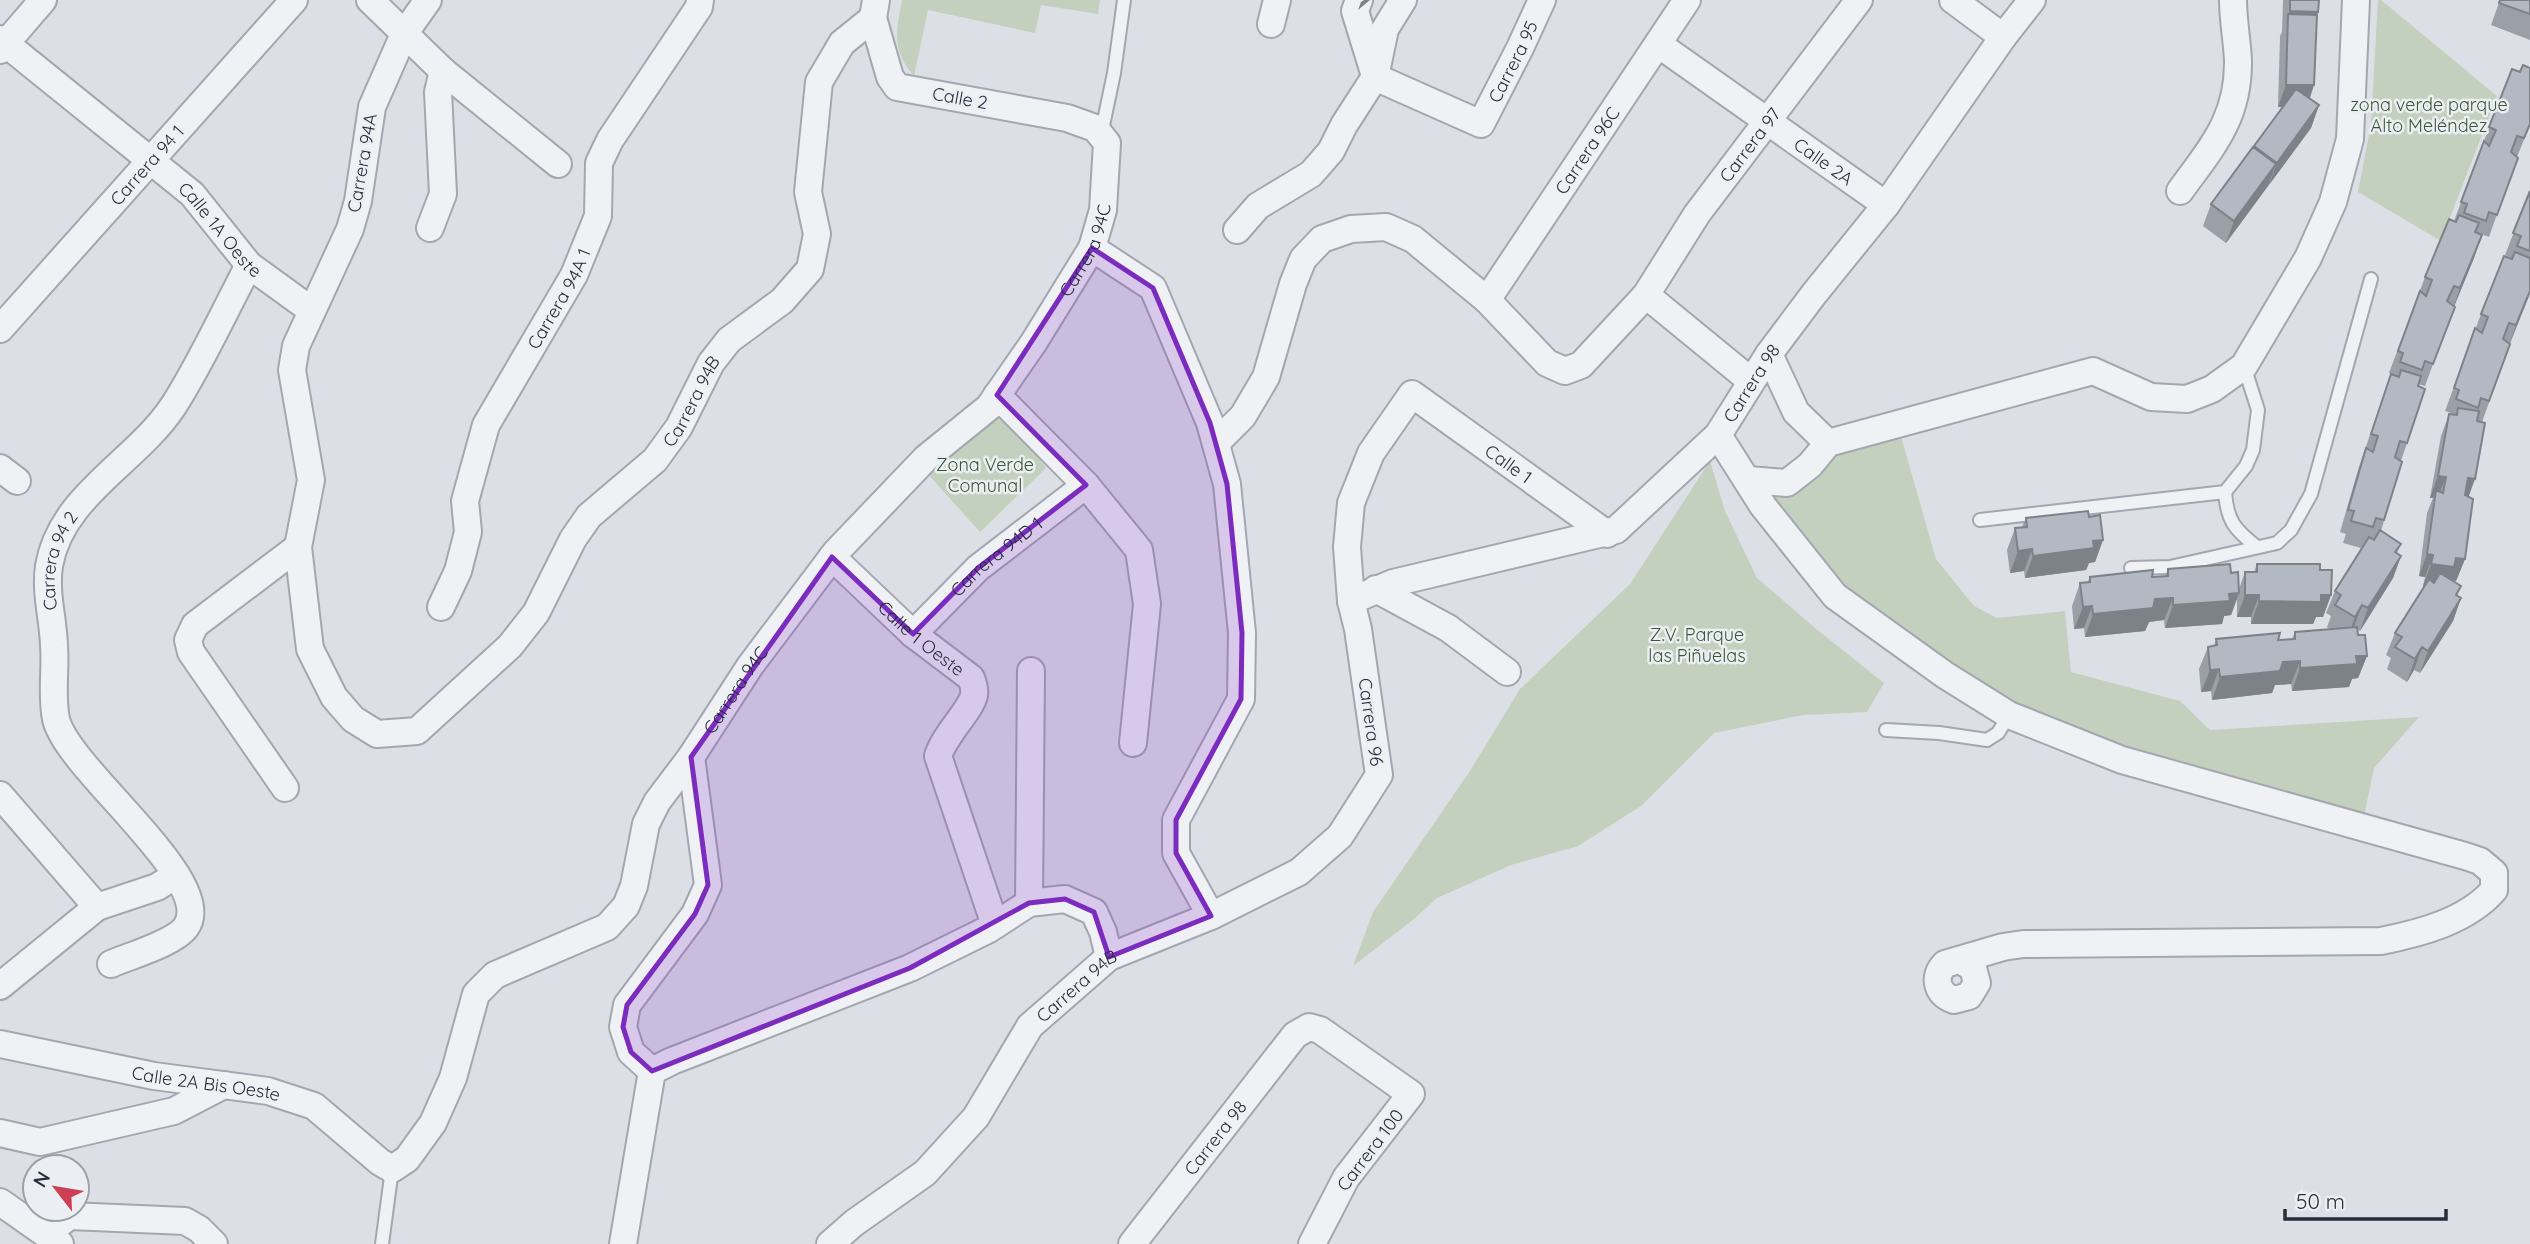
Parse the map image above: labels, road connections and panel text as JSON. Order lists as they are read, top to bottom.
{
  "streets": {
    "street": [
      "Carrera 95",
      "Calle 2",
      "Carrera 97",
      "Carrera 96C",
      "Calle 2A",
      "Carrera 94A",
      "Carrera 94 1",
      "Calle 1A Oeste",
      "Carrera 94C",
      "Carrera 94A 1",
      "Carrera 98",
      "Carrera 94B",
      "Calle 1",
      "Carrera 94D 1",
      "Carrera 94 2",
      "Calle 1 Oeste",
      "Carrera 96",
      "Calle 2A Bis Oeste",
      "Carrera 100"
    ]
  },
  "crossings": [
    ["Calle 2", "Carrera 94C"],
    ["Calle 2", "Carrera 94B"],
    ["Carrera 97", "Carrera 96C"],
    ["Carrera 97", "Calle 2A"],
    ["Carrera 96C", "Calle 2A"],
    ["Calle 2A", "Carrera 98"],
    ["Carrera 94A", "Calle 1A Oeste"],
    ["Carrera 94A", "Carrera 94B"],
    ["Carrera 94 1", "Calle 1A Oeste"],
    ["Calle 1A Oeste", "Carrera 94 2"],
    ["Carrera 94C", "Calle 1 Oeste"],
    ["Carrera 94C", "Calle 2A Bis Oeste"],
    ["Carrera 98", "Calle 1"],
    ["Carrera 98", "Carrera 96"],
    ["Carrera 98", "Carrera 100"],
    ["Carrera 94B", "Calle 1 Oeste"],
    ["Carrera 94B", "Carrera 96"],
    ["Calle 1", "Carrera 96"],
    ["Carrera 94D 1", "Calle 1 Oeste"]
  ],
  "parks": ["zona verde parque Alto Meléndez", "Zona Verde Comunal", "Z.V. Parque las Piñuelas"],
  "scale_bar": "50 m",
  "north": "top left"
}
